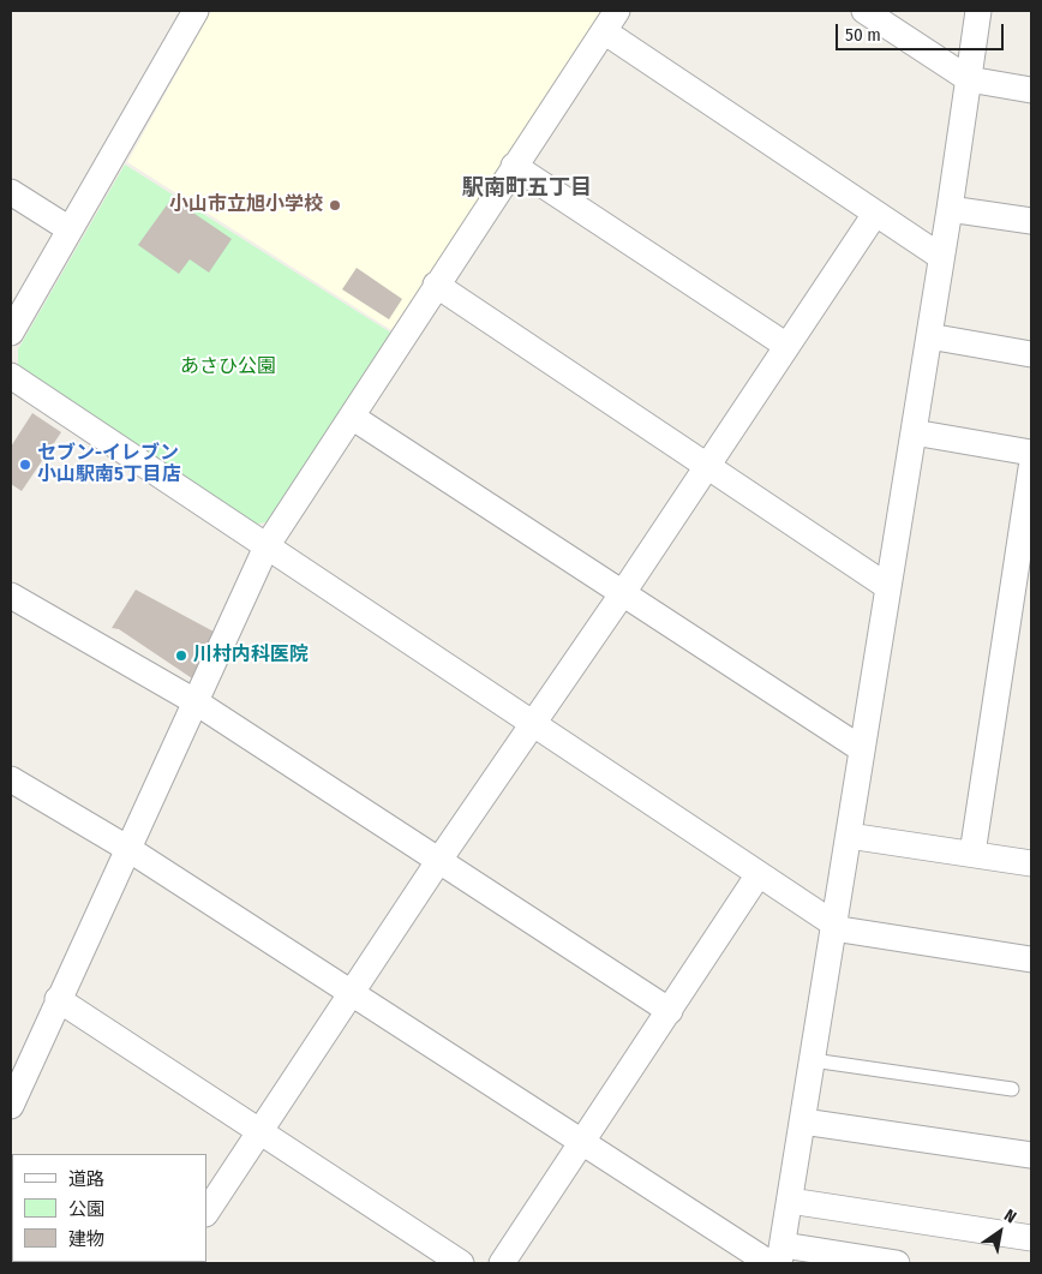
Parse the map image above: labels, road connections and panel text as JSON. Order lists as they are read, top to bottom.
{
  "districts": ["駅南町五丁目"],
  "parks": ["あさひ公園"],
  "places": ["小山市立旭小学校", "セブン-イレブン 小山駅南5丁目店", "川村内科医院"],
  "legend": ["道路", "公園", "建物"],
  "scale_bar": "50 m",
  "north": "top right"
}
